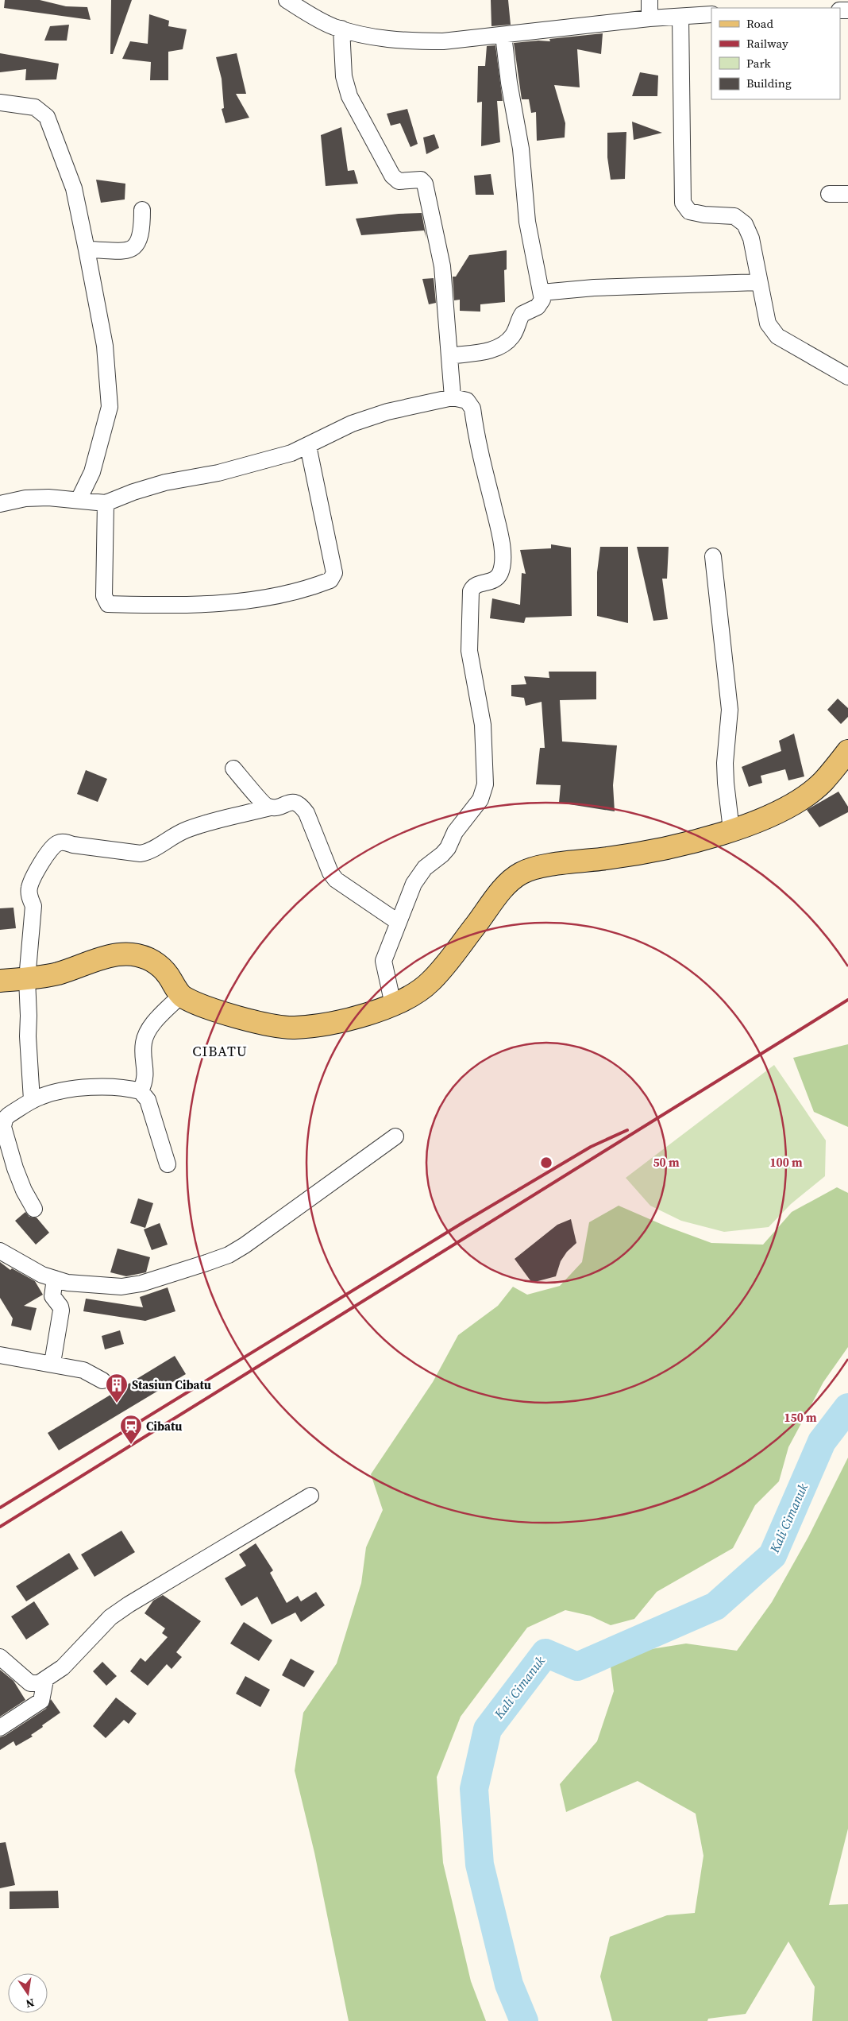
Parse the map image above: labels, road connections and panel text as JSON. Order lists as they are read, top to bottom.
{
  "districts": ["CIBATU"],
  "water": ["Kali Cimanuk"],
  "places": {
    "building": ["Stasiun Cibatu"],
    "station": ["Cibatu"]
  },
  "legend": [
    "Road",
    "Railway",
    "Park",
    "Building"
  ],
  "north": "bottom",
  "rings": ["50 m", "100 m", "150 m"]
}
